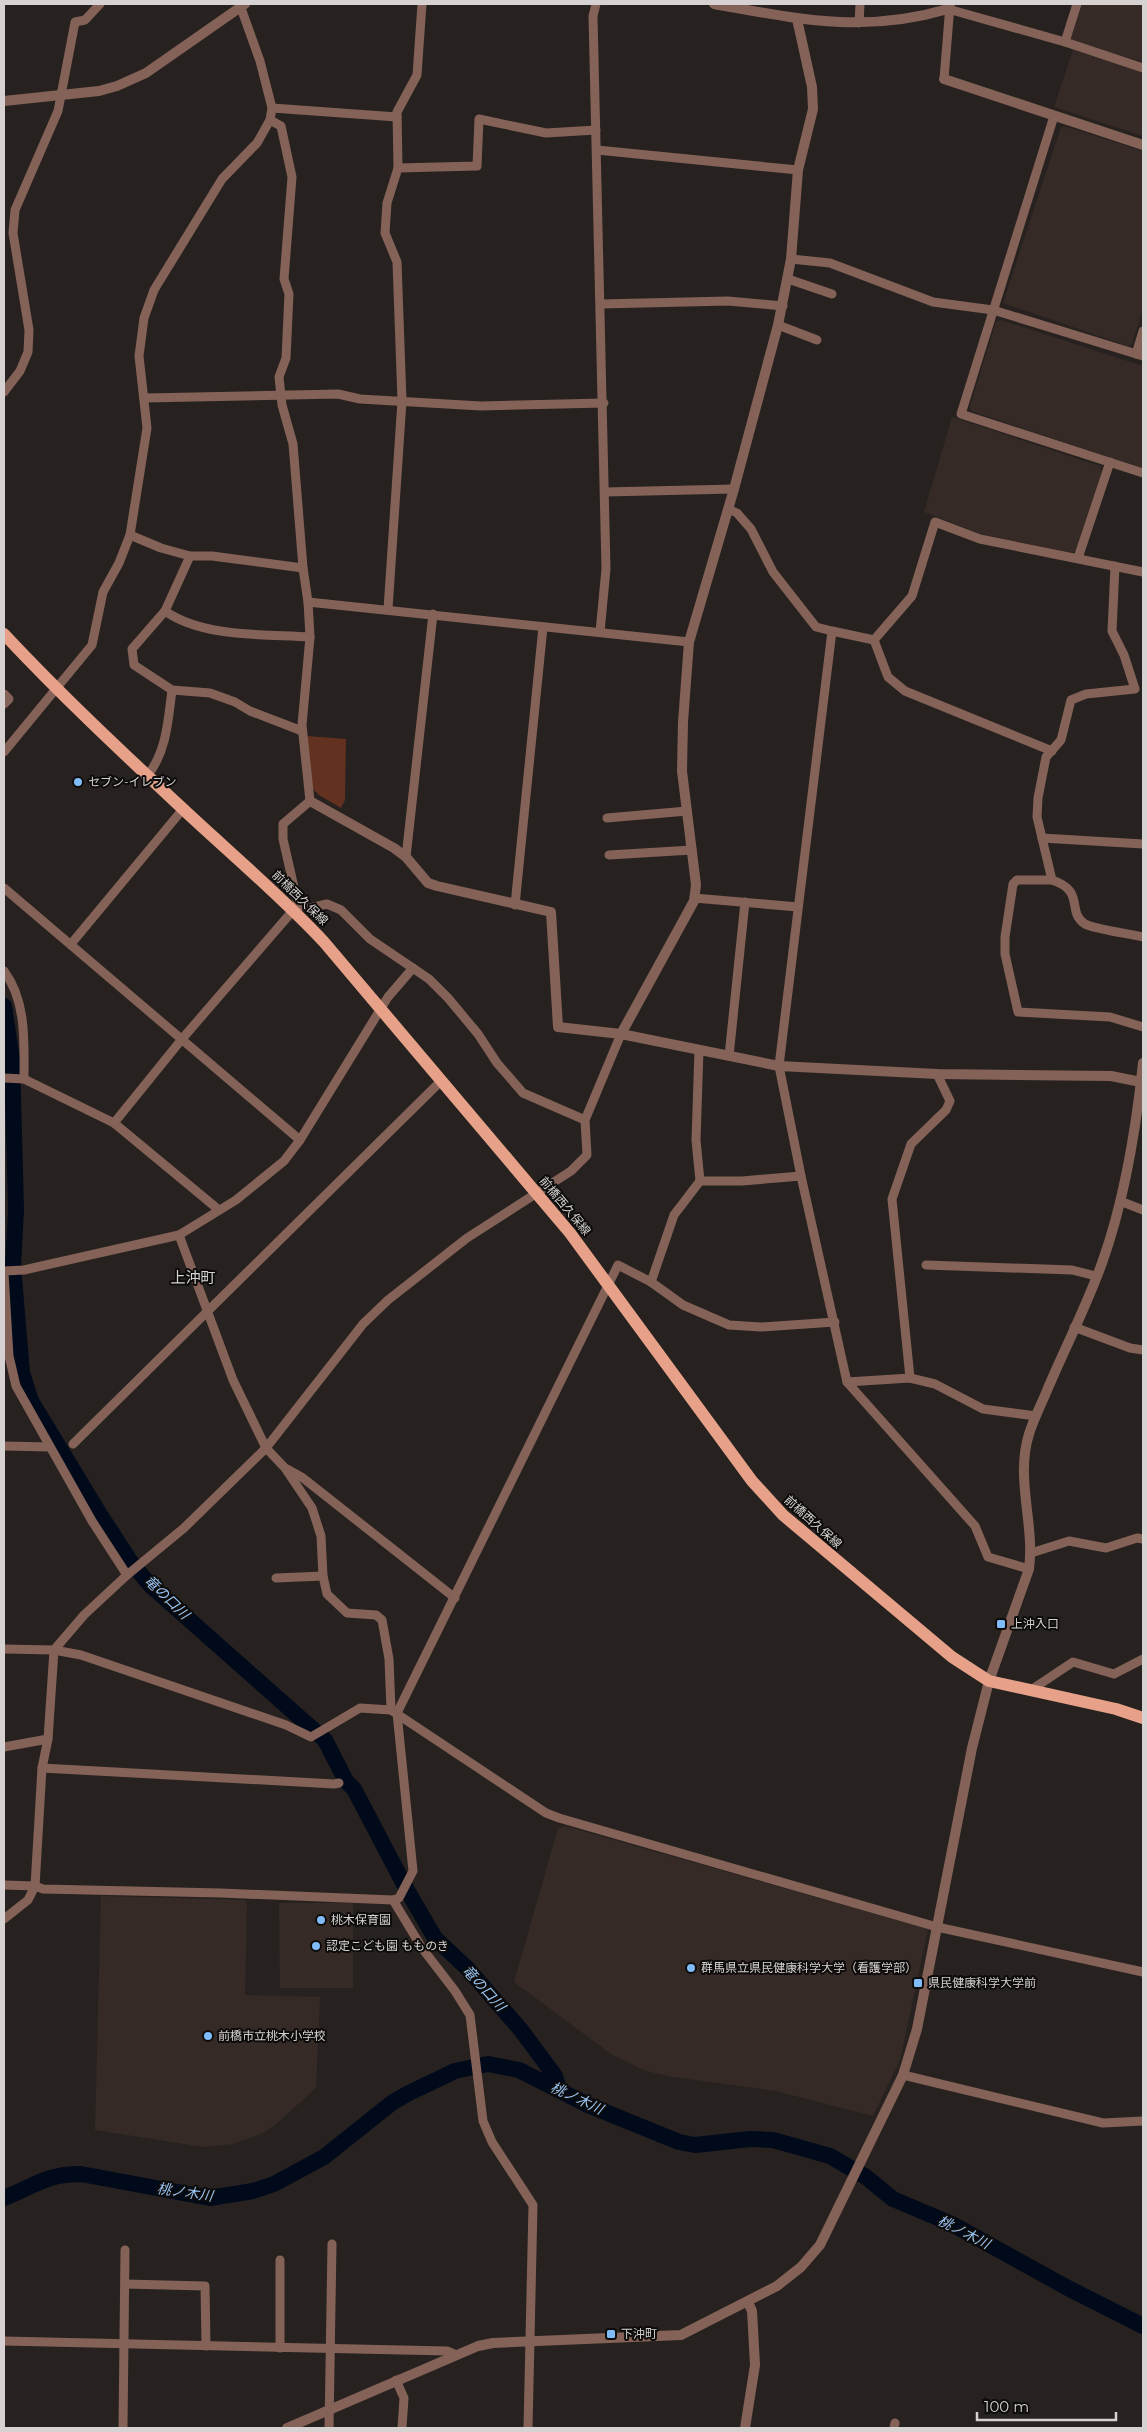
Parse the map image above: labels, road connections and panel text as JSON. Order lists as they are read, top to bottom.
{
  "streets": {
    "main road": ["前橋西久保線"]
  },
  "districts": ["上沖町"],
  "water": ["竜の口川", "桃ノ木川"],
  "places": {
    "other": [
      "セブン-イレブン",
      "桃木保育園",
      "認定こども園 もものき",
      "群馬県立県民健康科学大学（看護学部）",
      "前橋市立桃木小学校"
    ],
    "transit": ["上沖入口", "県民健康科学大学前", "下沖町"]
  },
  "scale_bar": "100 m"
}
